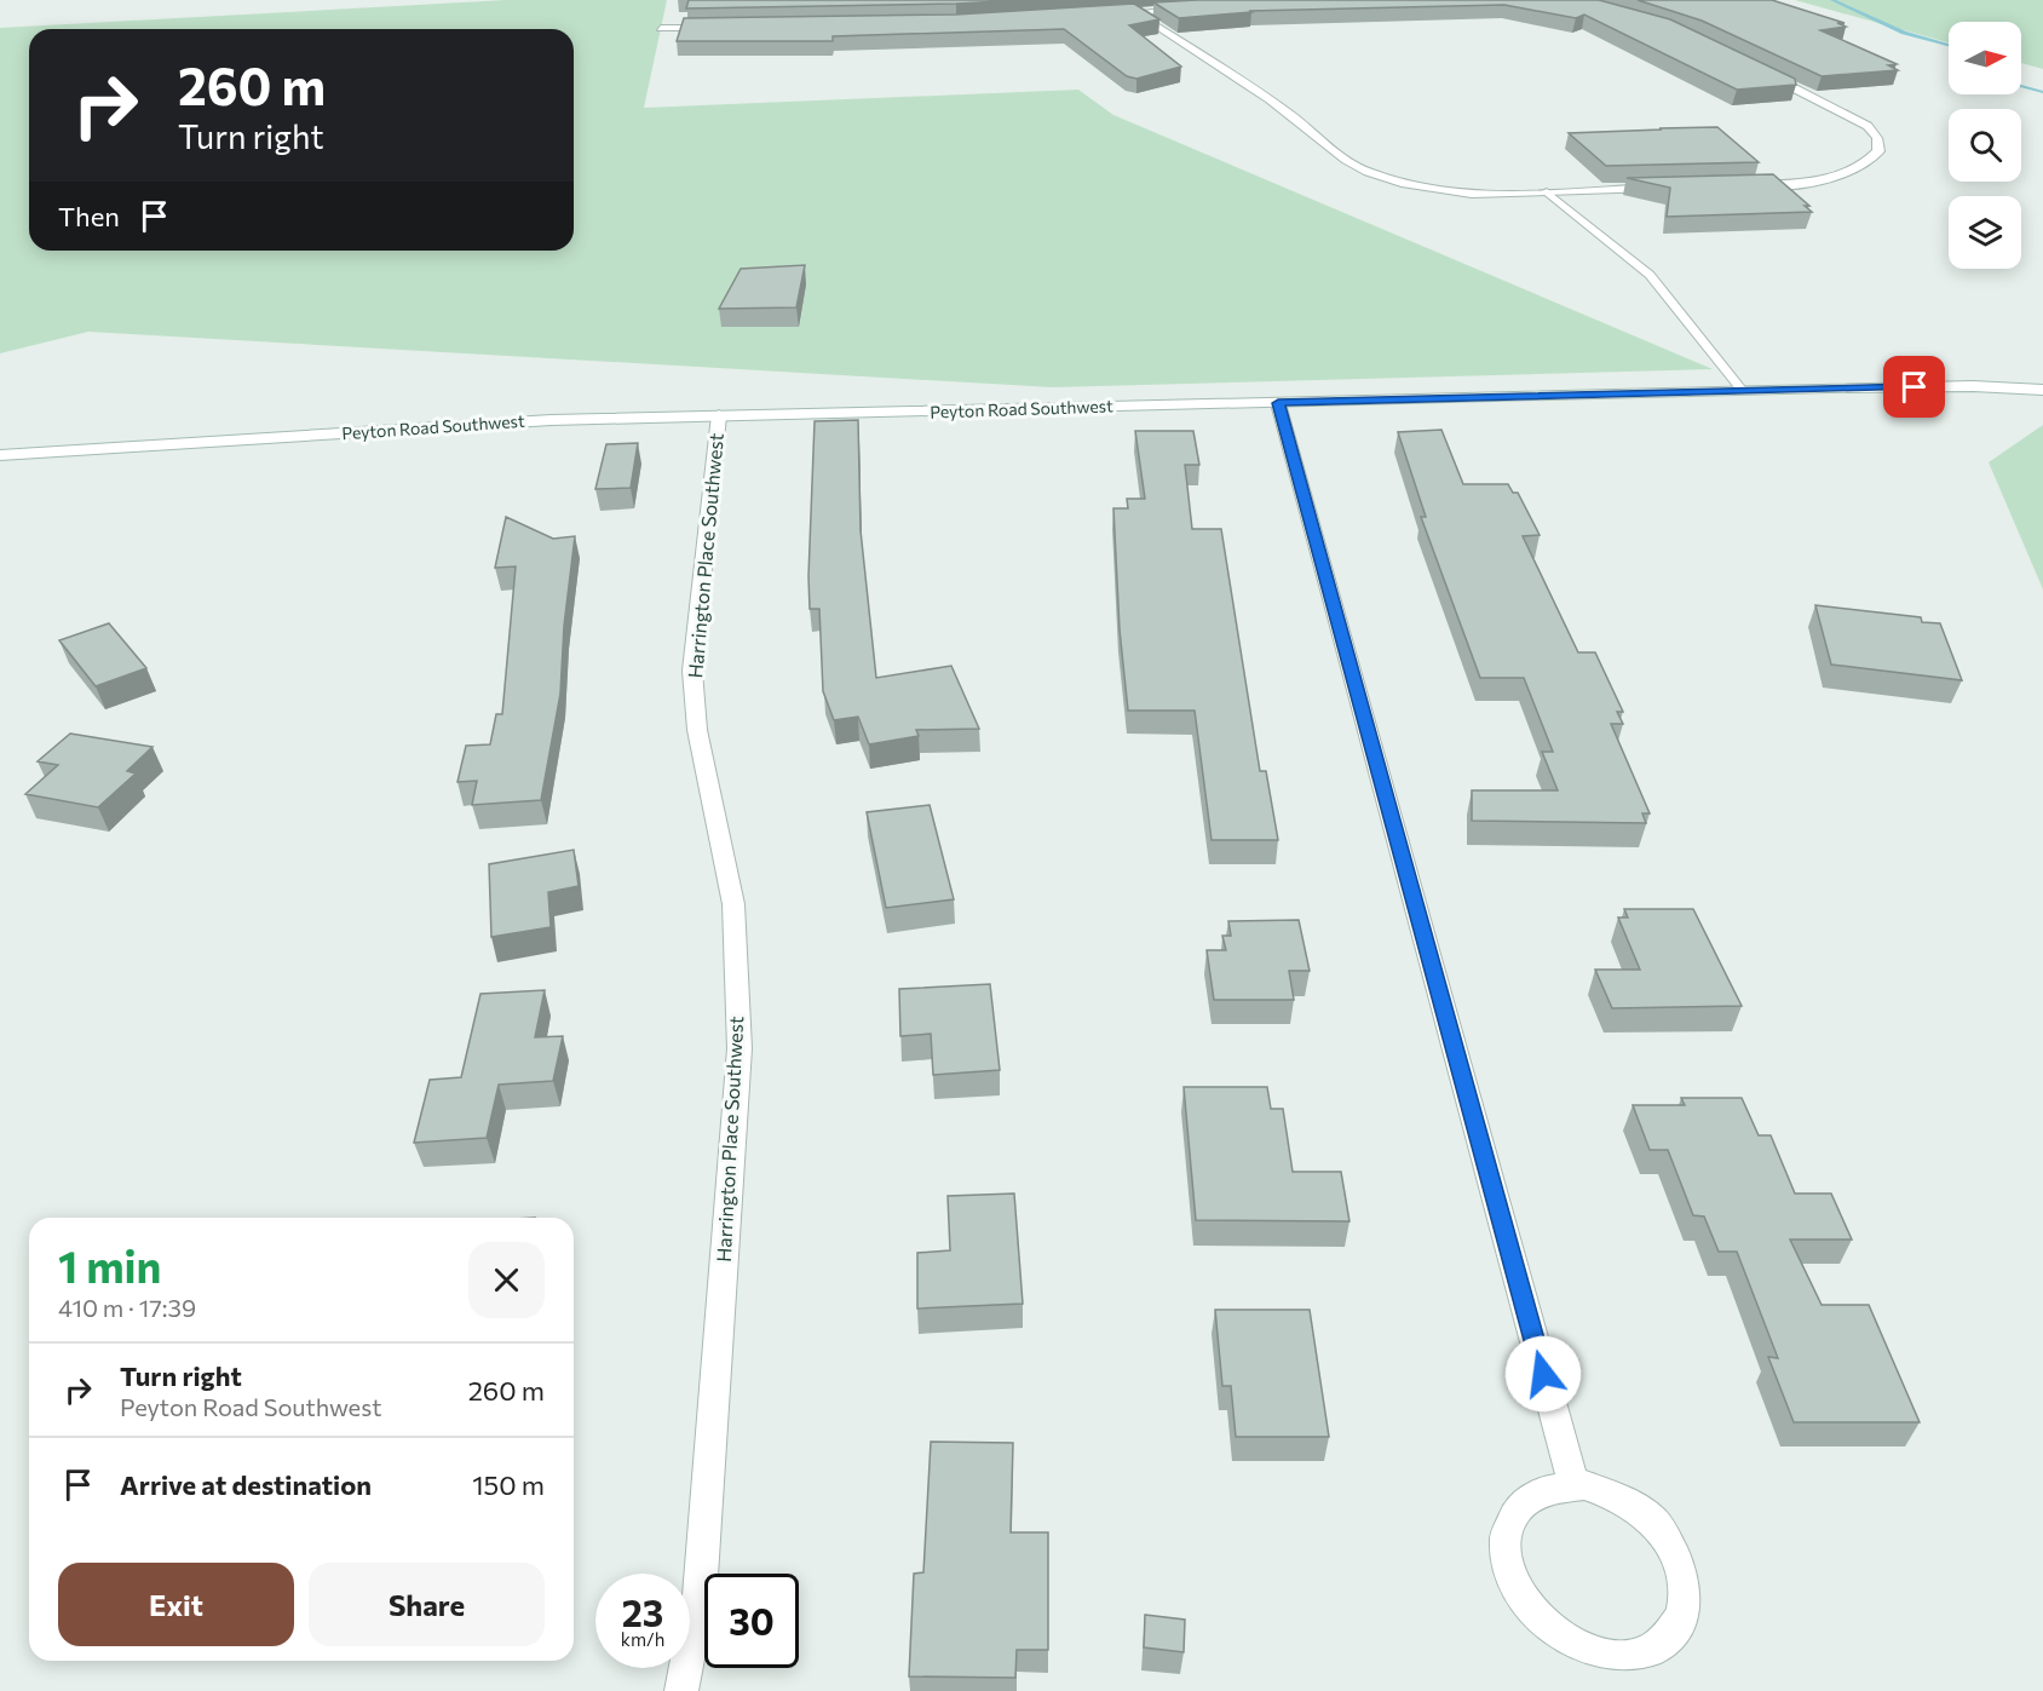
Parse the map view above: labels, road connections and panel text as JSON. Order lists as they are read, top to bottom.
{
  "streets": {
    "street": ["Peyton Road Southwest", "Harrington Place Southwest"]
  },
  "crossings": [
    ["Peyton Road Southwest", "Harrington Place Southwest"]
  ],
  "north": "right",
  "page": {
    "turn": ["260 m", "Turn right"],
    "then": "Then",
    "heading": ["1 min", "410 m · 17:39"],
    "list": [
      {
        "name": "Turn right",
        "note": "Peyton Road Southwest",
        "value": "260 m"
      },
      {
        "name": "Arrive at destination",
        "value": "150 m"
      }
    ],
    "buttons": ["Exit", "Share"],
    "speed": "23 km/h",
    "limit": "30"
  }
}
